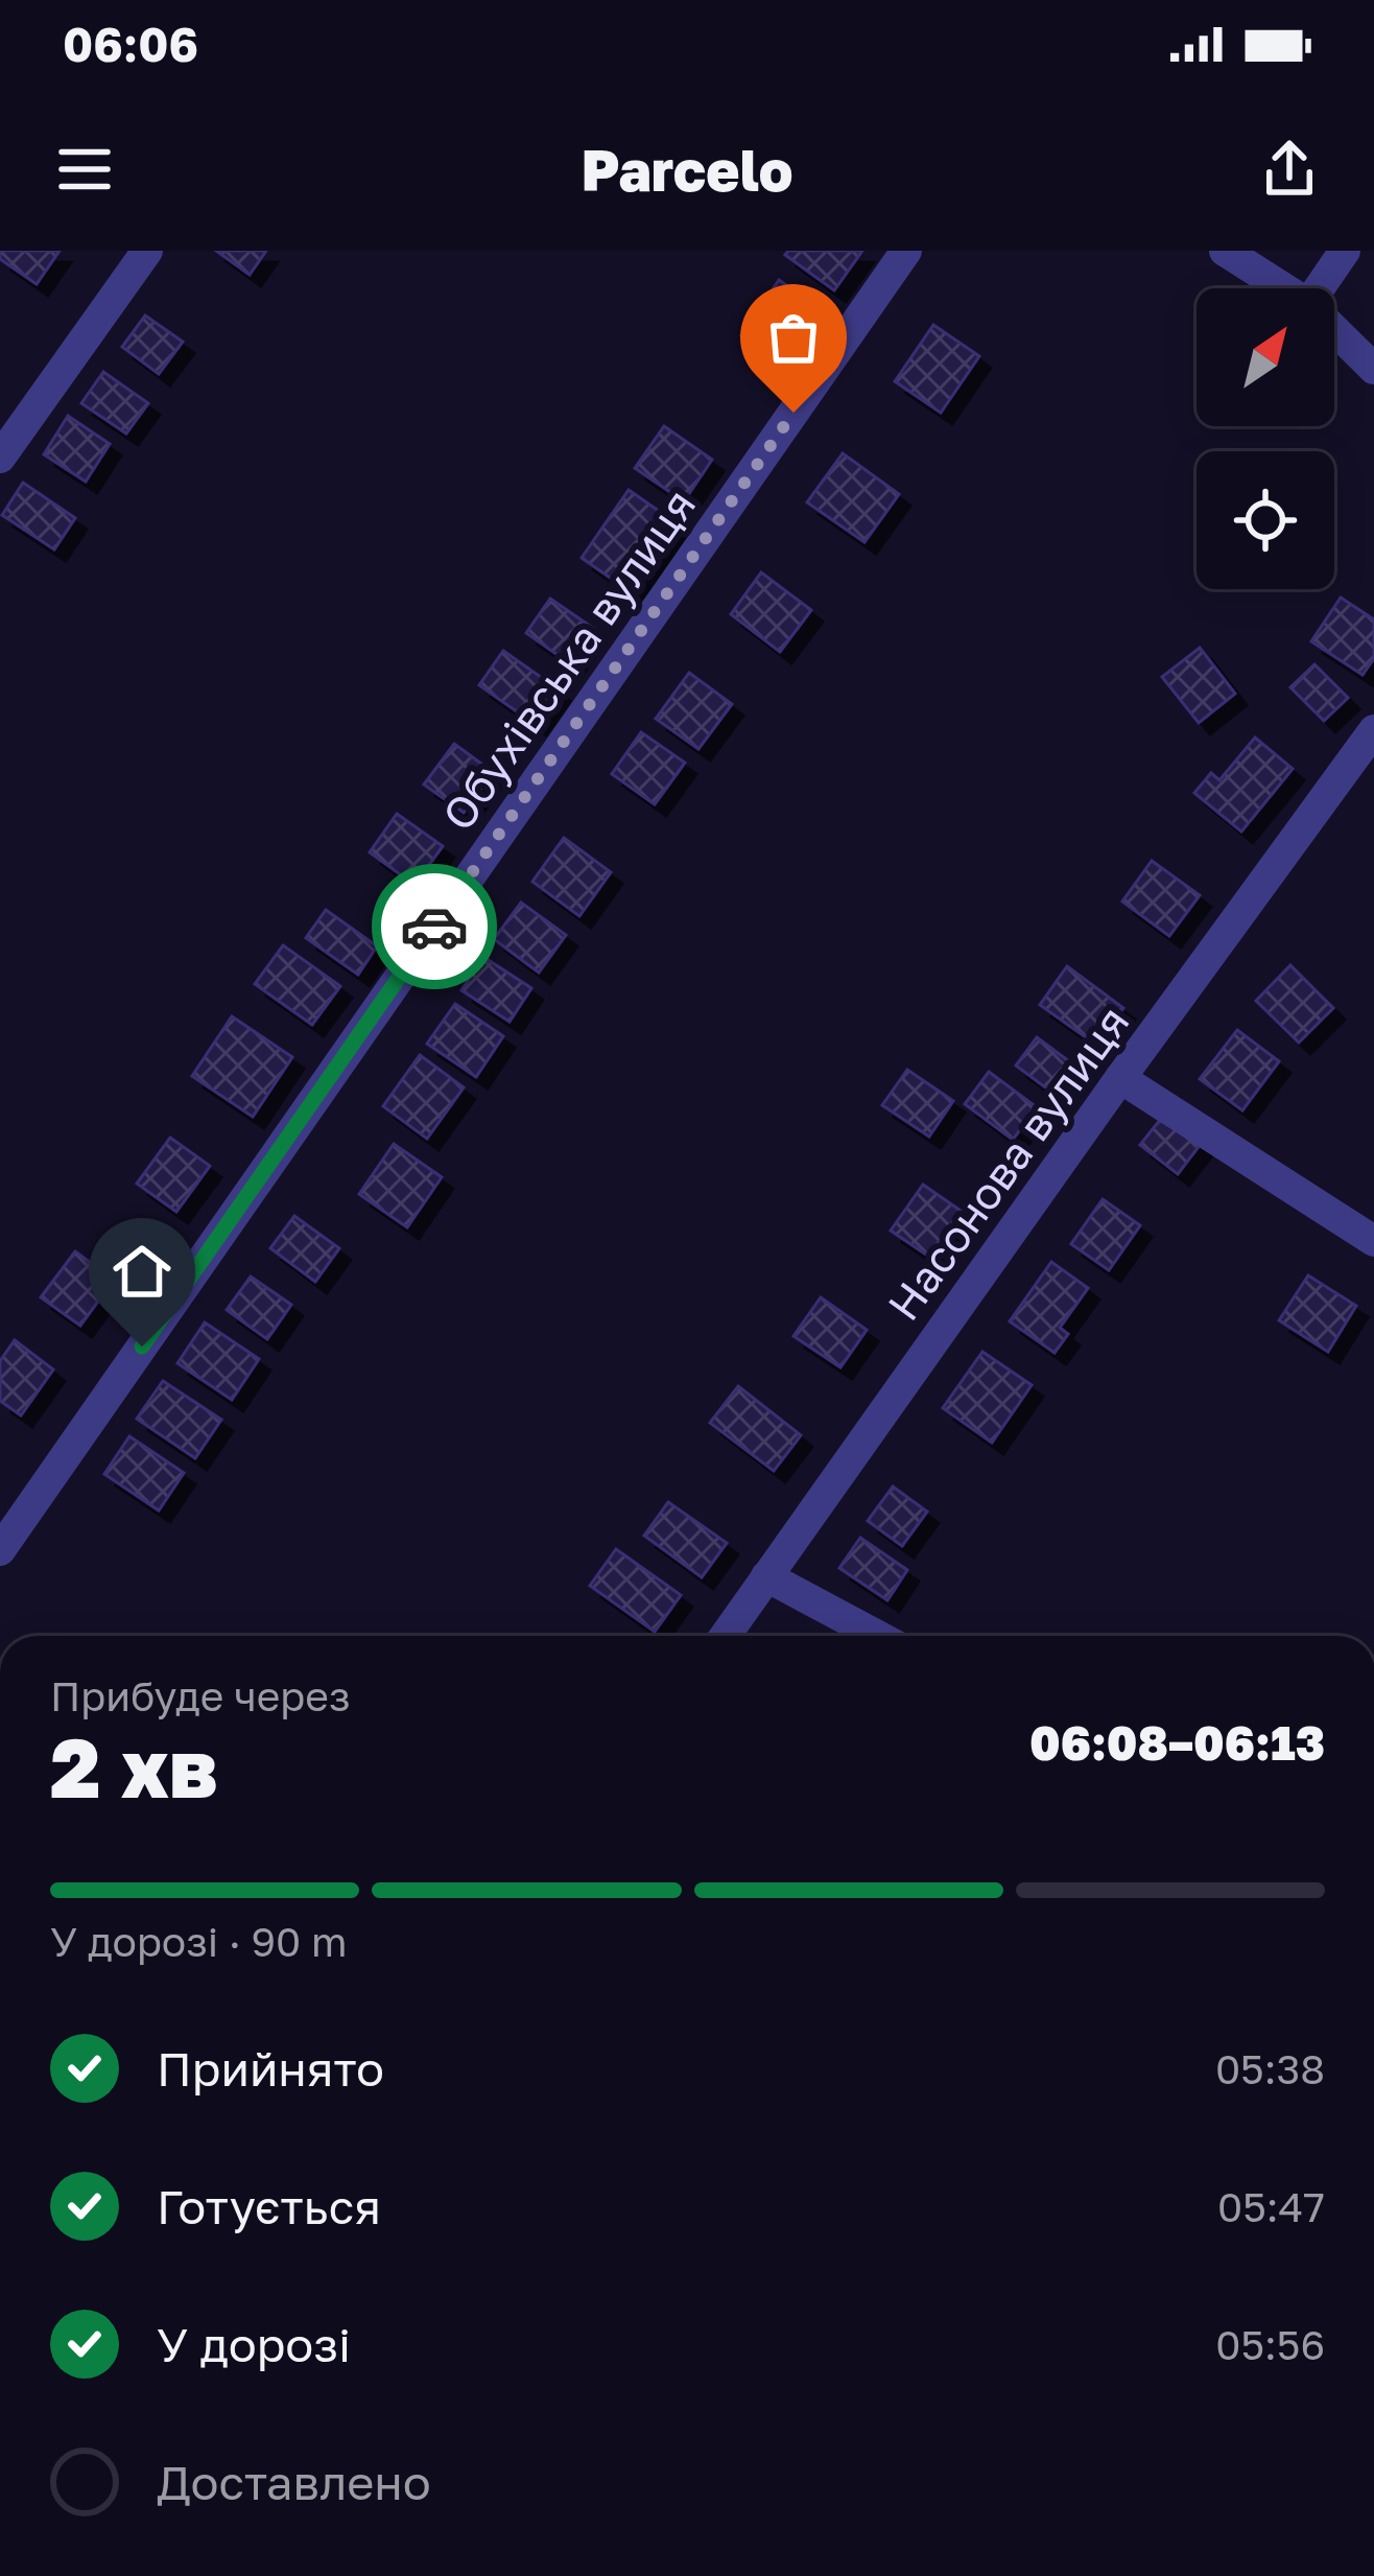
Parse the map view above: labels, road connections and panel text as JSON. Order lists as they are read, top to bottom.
{
  "streets": {
    "street": ["Обухівська вулиця", "Насонова вулиця"]
  },
  "north": "top right",
  "page": {
    "status": "06:06",
    "header": "Parcelo",
    "heading": ["2 хв", "Прибуде через", "06:08–06:13"],
    "bar": "У дорозі · 90 m",
    "list": [
      ["Прийнято", "05:38"],
      ["Готується", "05:47"],
      ["У дорозі", "05:56"],
      "Доставлено"
    ]
  }
}
